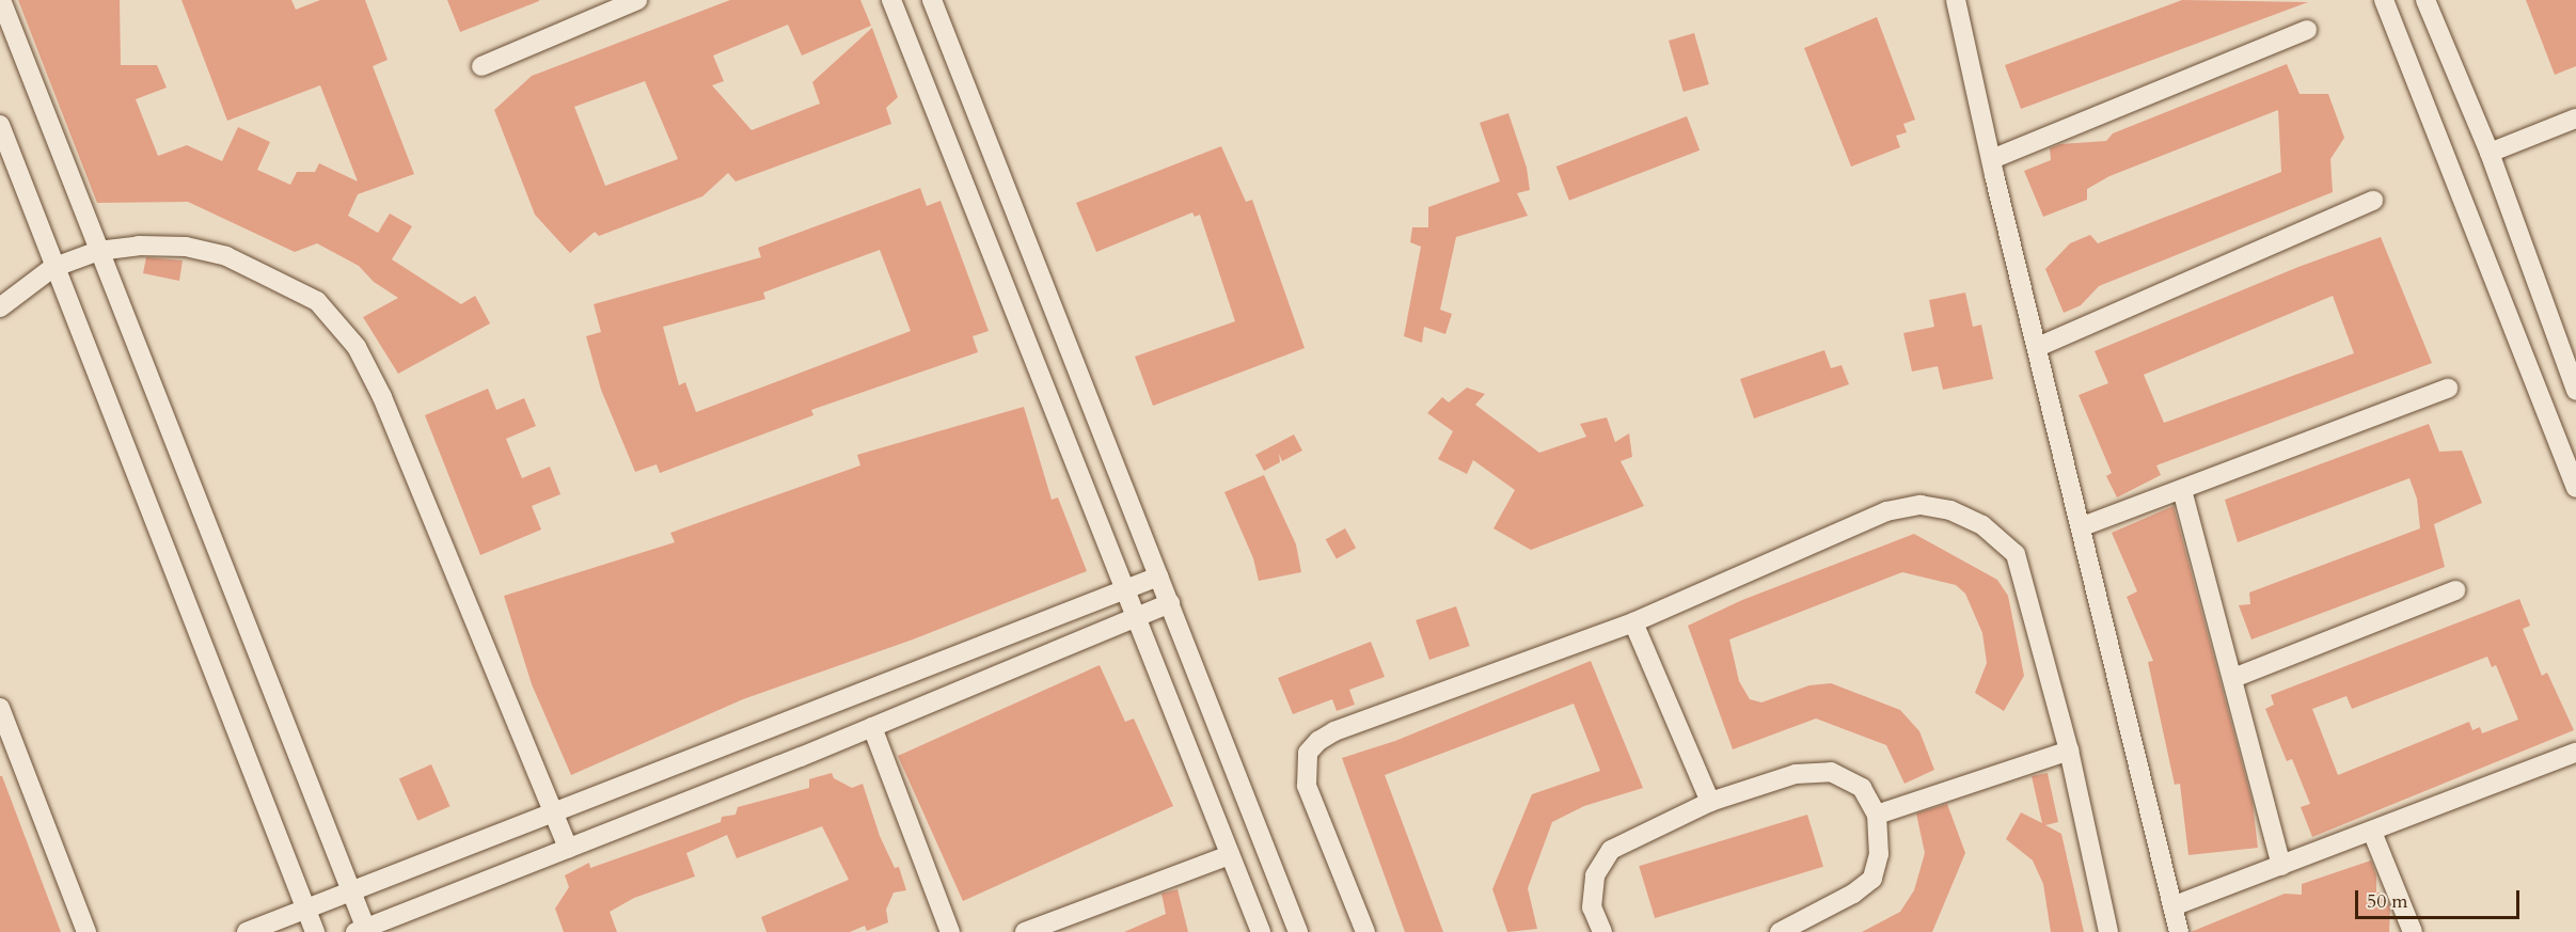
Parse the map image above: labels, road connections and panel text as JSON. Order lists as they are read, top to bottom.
{
  "scale_bar": "50 m"
}
